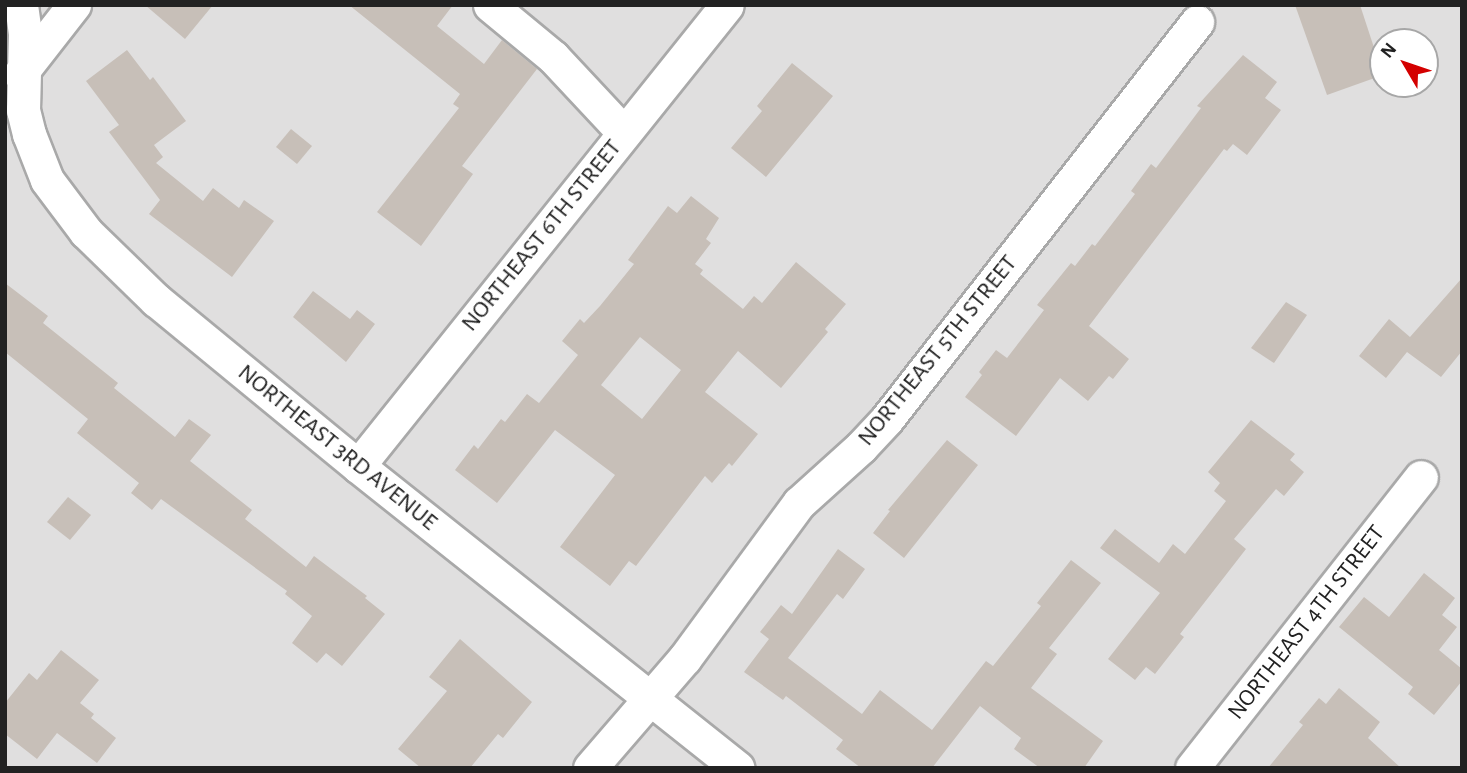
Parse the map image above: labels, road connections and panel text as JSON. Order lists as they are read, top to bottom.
{
  "streets": {
    "street": [
      "NORTHEAST 6TH STREET",
      "NORTHEAST 5TH STREET",
      "NORTHEAST 3RD AVENUE",
      "NORTHEAST 4TH STREET"
    ]
  },
  "crossings": [
    ["NORTHEAST 6TH STREET", "NORTHEAST 3RD AVENUE"],
    ["NORTHEAST 5TH STREET", "NORTHEAST 3RD AVENUE"]
  ],
  "north": "top left"
}
